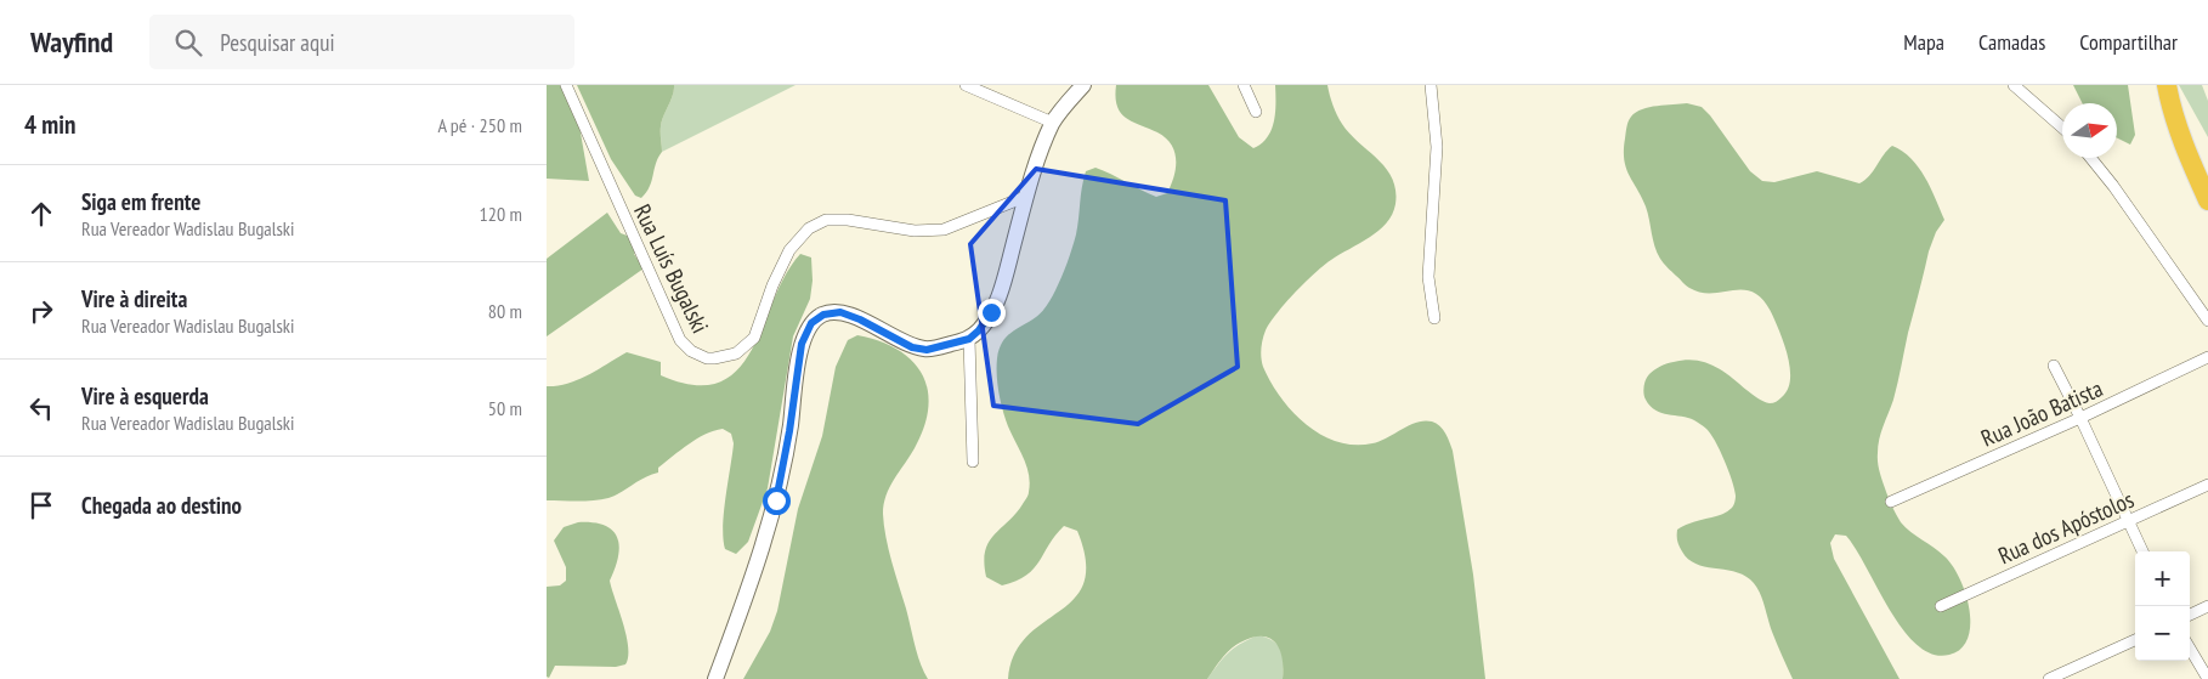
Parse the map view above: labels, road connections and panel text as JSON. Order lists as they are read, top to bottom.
{
  "streets": {
    "street": ["Rua Luís Bugalski", "Rua João Batista", "Rua dos Apóstolos"]
  },
  "north": "right",
  "page": {
    "header": "Wayfind",
    "search": "Pesquisar aqui",
    "nav": ["Mapa", "Camadas", "Compartilhar"],
    "heading": ["4 min", "A pé · 250 m"],
    "list": [
      ["Siga em frente", "Rua Vereador Wadislau Bugalski", "120 m"],
      ["Vire à direita", "Rua Vereador Wadislau Bugalski", "80 m"],
      ["Vire à esquerda", "Rua Vereador Wadislau Bugalski", "50 m"],
      "Chegada ao destino"
    ],
    "map_buttons": ["+", "−"]
  }
}
